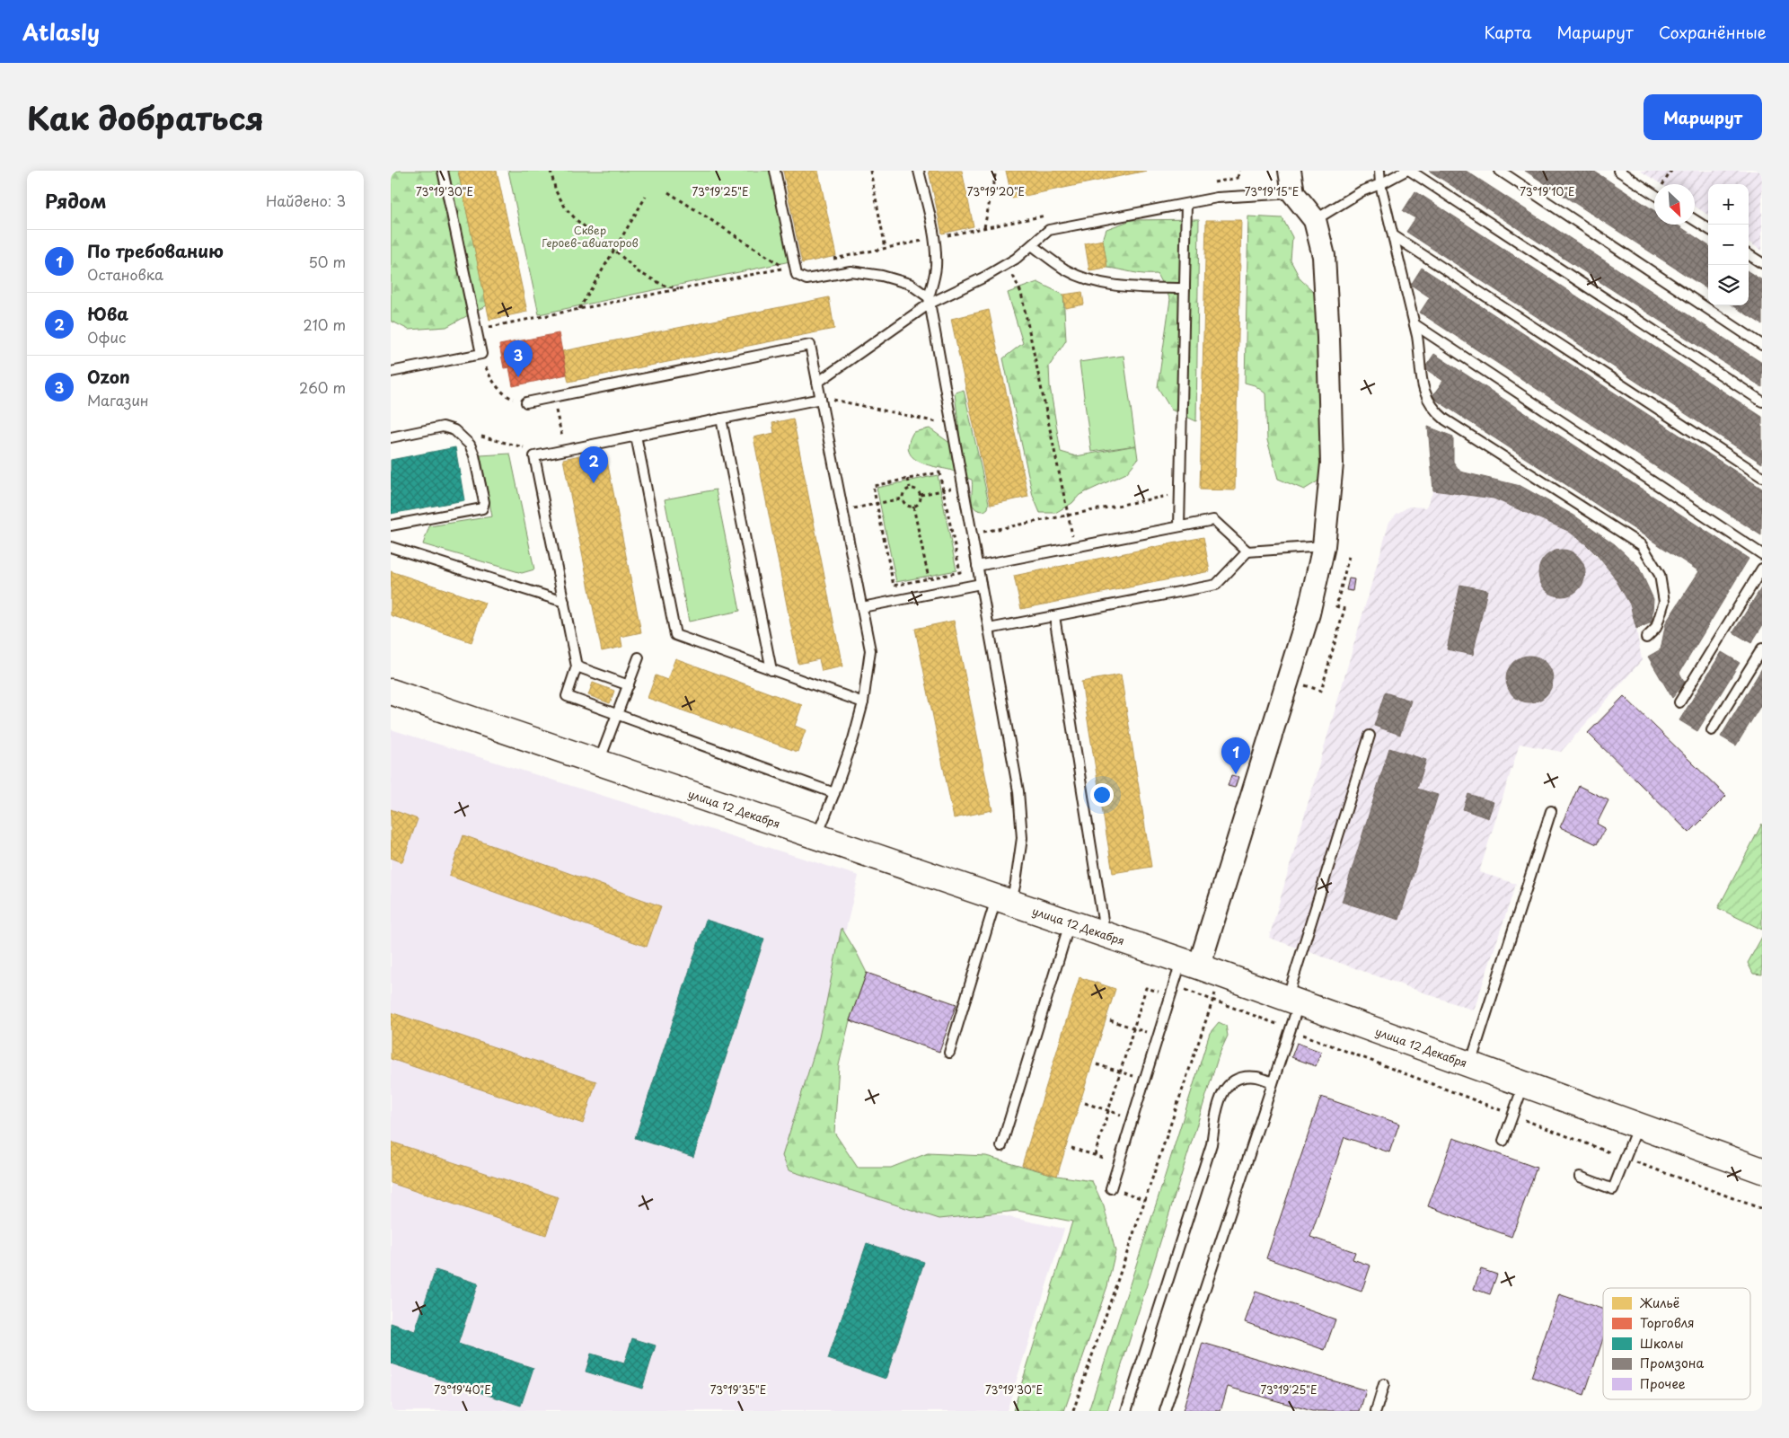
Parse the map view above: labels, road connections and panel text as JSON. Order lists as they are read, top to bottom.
{
  "streets": {
    "main road": ["улица 12 Декабря"]
  },
  "parks": ["Сквер Героев-авиаторов"],
  "legend": [
    "Жильё",
    "Торговля",
    "Школы",
    "Промзона",
    "Прочее"
  ],
  "north": "bottom right",
  "page": {
    "header": "Atlasly",
    "nav": ["Карта", "Маршрут", "Сохранённые"],
    "title": "Как добраться",
    "buttons": "Маршрут",
    "heading": ["Рядом", "Найдено: 3"],
    "map_buttons": ["+", "−"],
    "list": [
      {
        "mark": "1",
        "name": "По требованию",
        "note": "Остановка",
        "value": "50 m"
      },
      {
        "mark": "2",
        "name": "Юва",
        "note": "Офис",
        "value": "210 m"
      },
      {
        "mark": "3",
        "name": "Ozon",
        "note": "Магазин",
        "value": "260 m"
      }
    ],
    "pins": ["3", "2", "1"]
  },
  "coordinates": [
    "73°19'30\"E",
    "73°19'25\"E",
    "73°19'20\"E",
    "73°19'15\"E",
    "73°19'10\"E",
    "73°19'40\"E",
    "73°19'35\"E"
  ]
}
